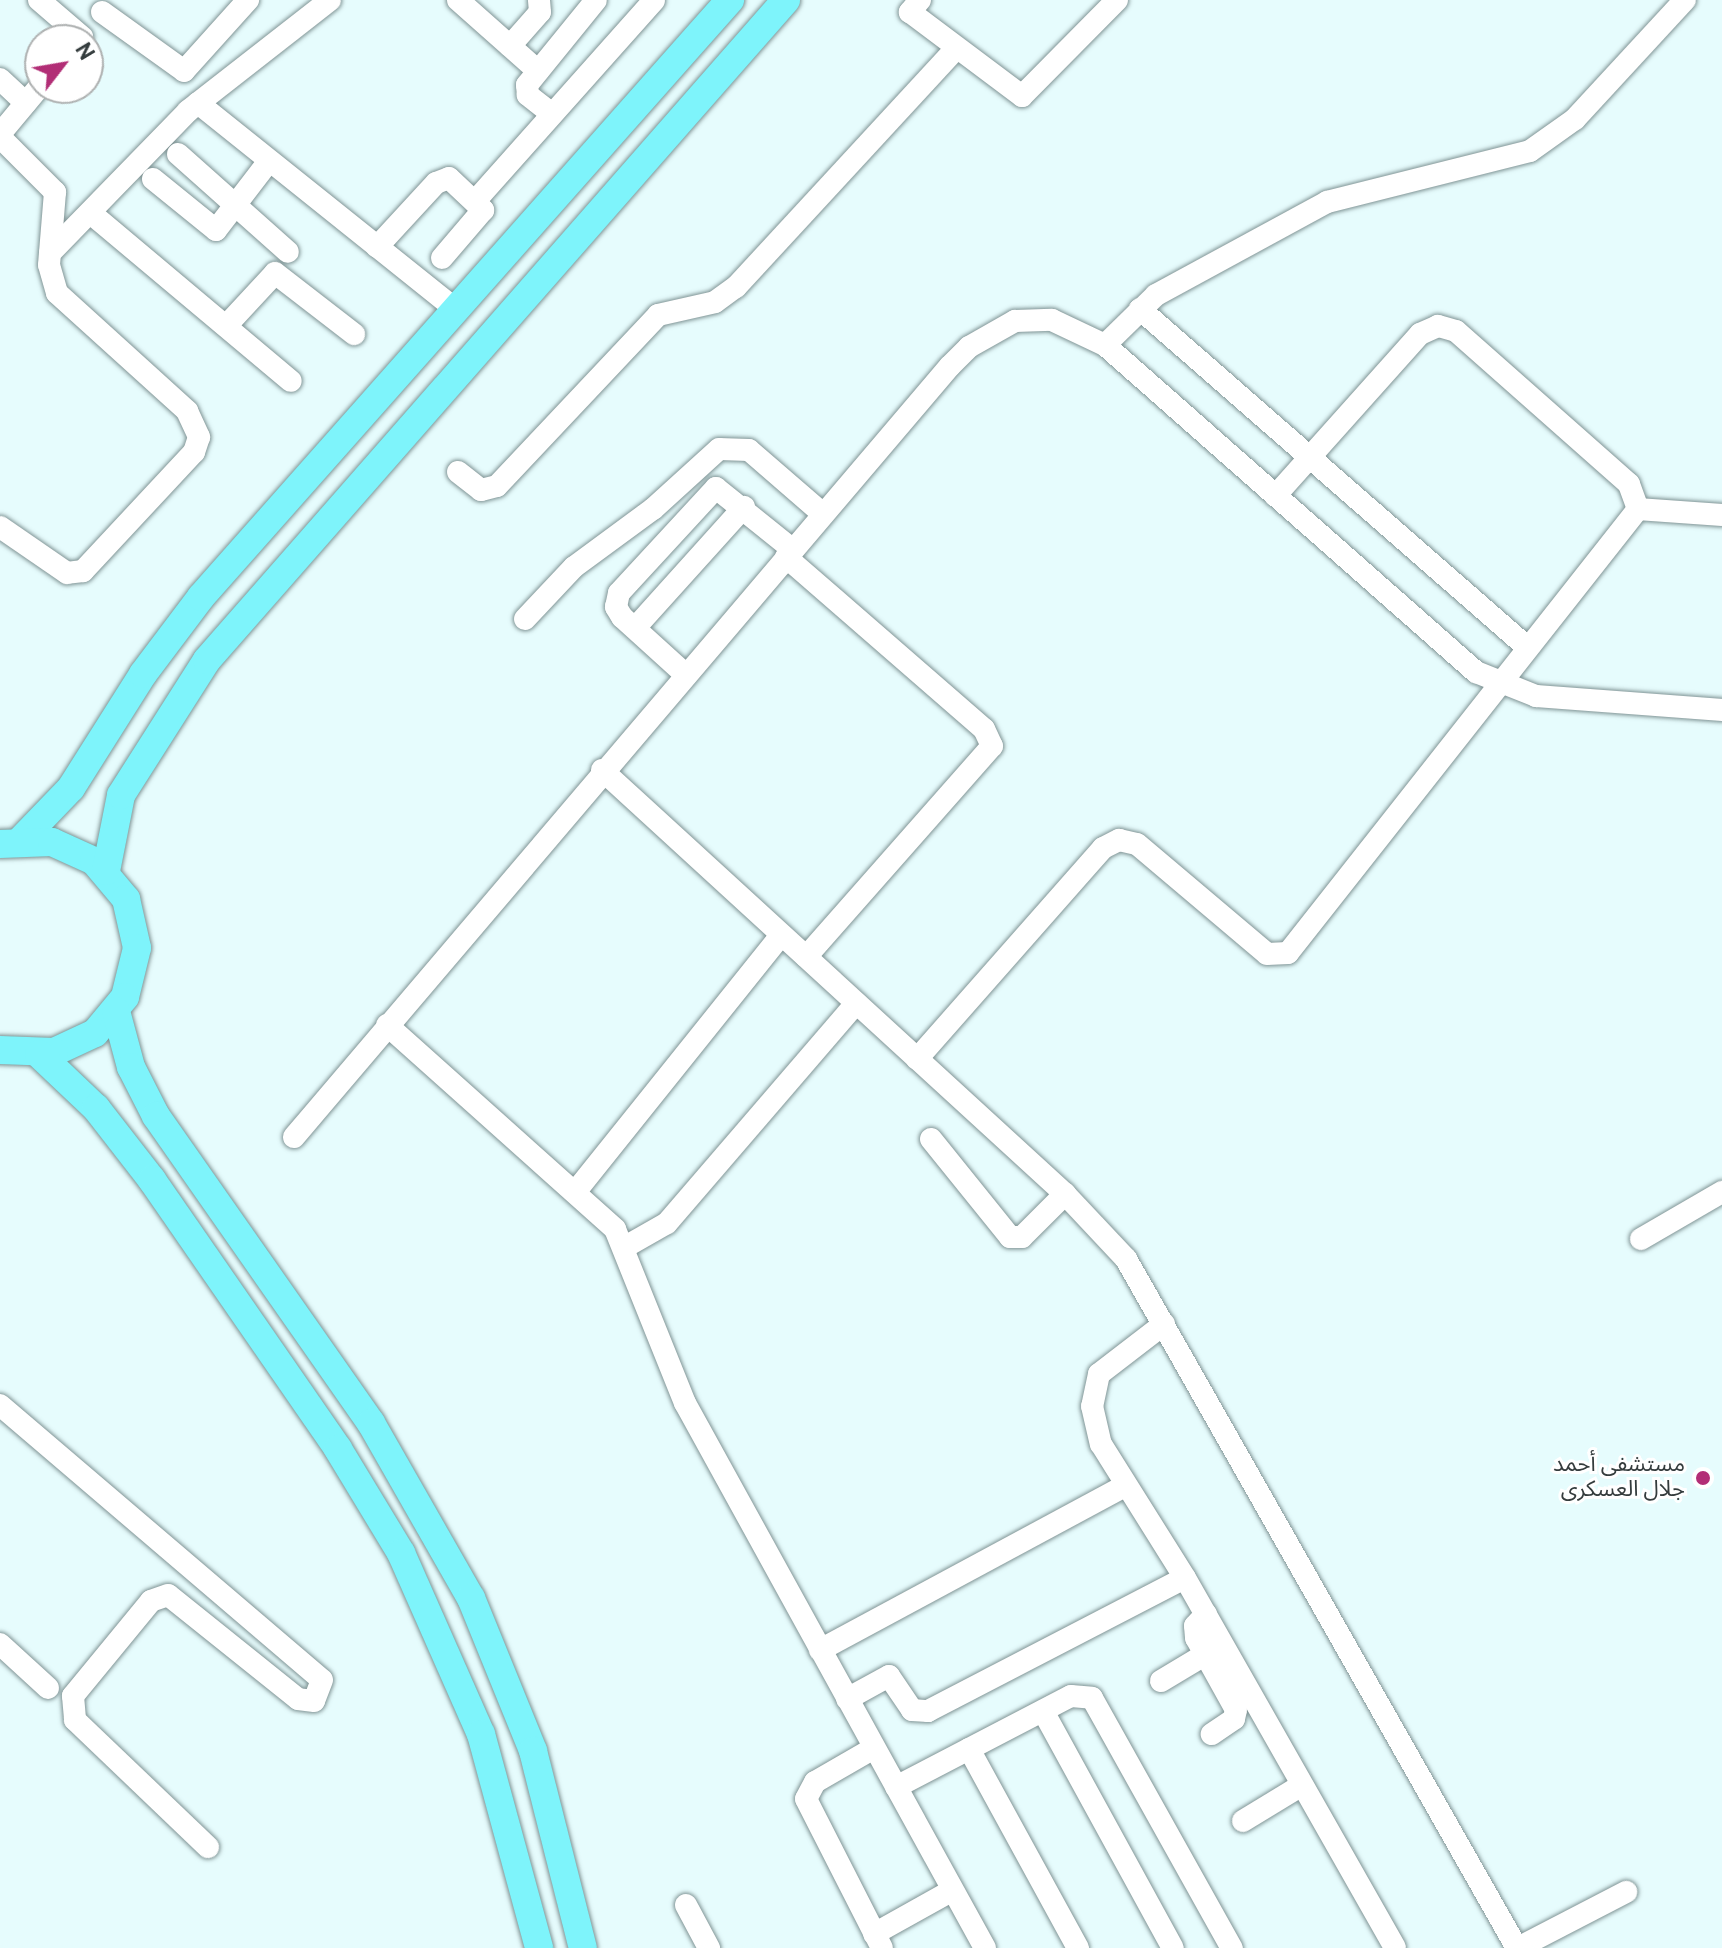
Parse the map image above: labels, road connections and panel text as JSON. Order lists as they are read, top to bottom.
{
  "places": ["مستشفى أحمد جلال العسكرى"],
  "north": "top right"
}
